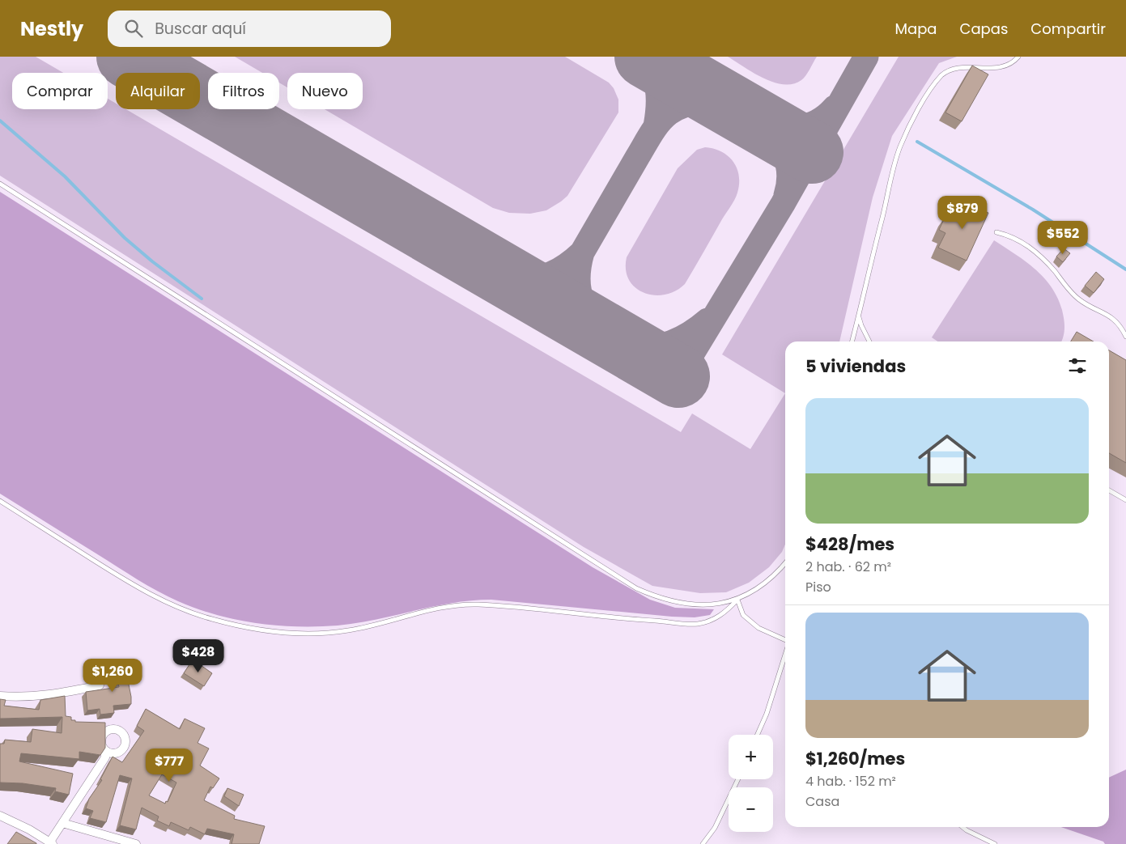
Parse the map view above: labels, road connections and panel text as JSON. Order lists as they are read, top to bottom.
{
  "page": {
    "header": "Nestly",
    "search": "Buscar aquí",
    "nav": ["Mapa", "Capas", "Compartir"],
    "chip": [
      "Comprar",
      "Alquilar",
      "Filtros",
      "Nuevo"
    ],
    "price": [
      "$879",
      "$552",
      "$428",
      "$1,260",
      "$777"
    ],
    "heading": "5 viviendas",
    "list": [
      {
        "name": "$428/mes",
        "note": "2 hab. · 62 m² · Piso"
      },
      {
        "name": "$1,260/mes",
        "note": "4 hab. · 152 m² · Casa"
      }
    ],
    "map_buttons": ["+", "−"]
  }
}
